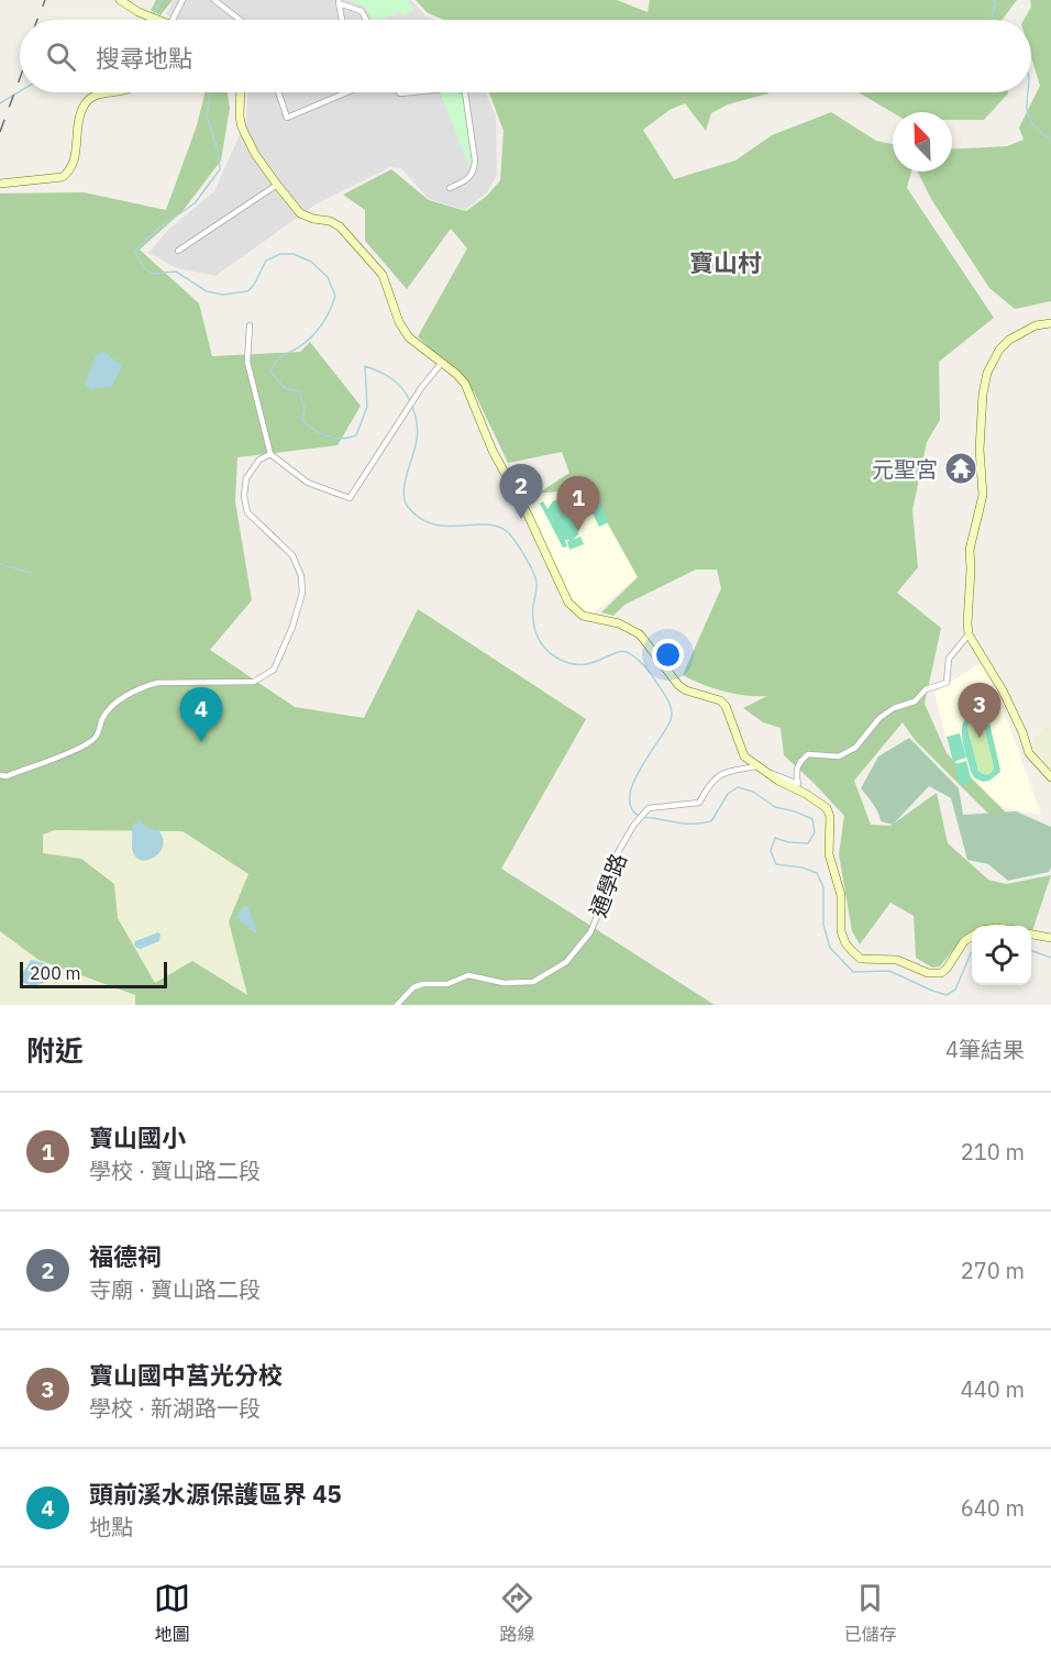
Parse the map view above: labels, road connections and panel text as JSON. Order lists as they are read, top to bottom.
{
  "streets": {
    "street": ["通學路"]
  },
  "districts": ["寶山村"],
  "places": {
    "temple": ["元聖宮"]
  },
  "scale_bar": "200 m",
  "north": "top left",
  "page": {
    "search": "搜尋地點",
    "pins": [
      "2",
      "1",
      "3",
      "4"
    ],
    "scale": "200 m",
    "heading": ["附近", "4筆結果"],
    "list": [
      {
        "mark": "1",
        "name": "寶山國小",
        "note": "學校 · 寶山路二段",
        "value": "210 m"
      },
      {
        "mark": "2",
        "name": "福德祠",
        "note": "寺廟 · 寶山路二段",
        "value": "270 m"
      },
      {
        "mark": "3",
        "name": "寶山國中莒光分校",
        "note": "學校 · 新湖路一段",
        "value": "440 m"
      },
      {
        "mark": "4",
        "name": "頭前溪水源保護區界 45",
        "note": "地點",
        "value": "640 m"
      }
    ],
    "nav": ["地圖", "路線", "已儲存"]
  }
}
